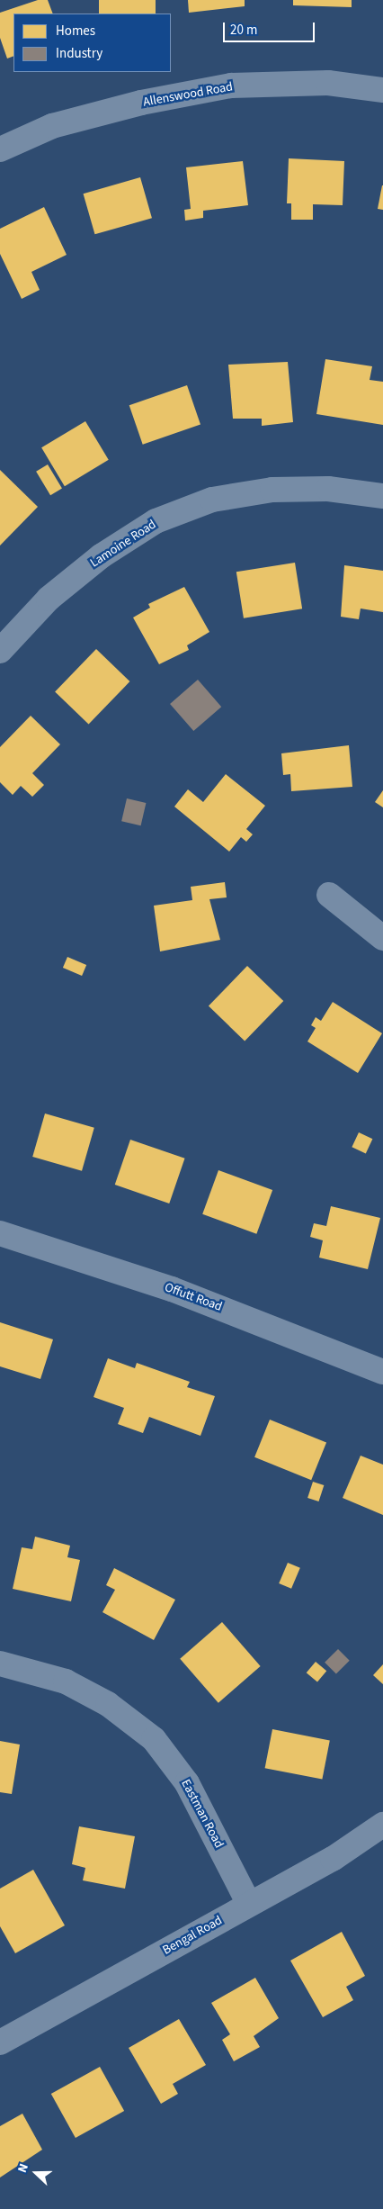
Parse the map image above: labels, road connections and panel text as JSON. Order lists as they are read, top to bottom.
{
  "streets": {
    "street": [
      "Allenswood Road",
      "Lamoine Road",
      "Offutt Road",
      "Eastman Road",
      "Bengal Road"
    ]
  },
  "crossings": [
    ["Eastman Road", "Bengal Road"]
  ],
  "legend": ["Homes", "Industry"],
  "scale_bar": "20 m",
  "north": "left"
}
